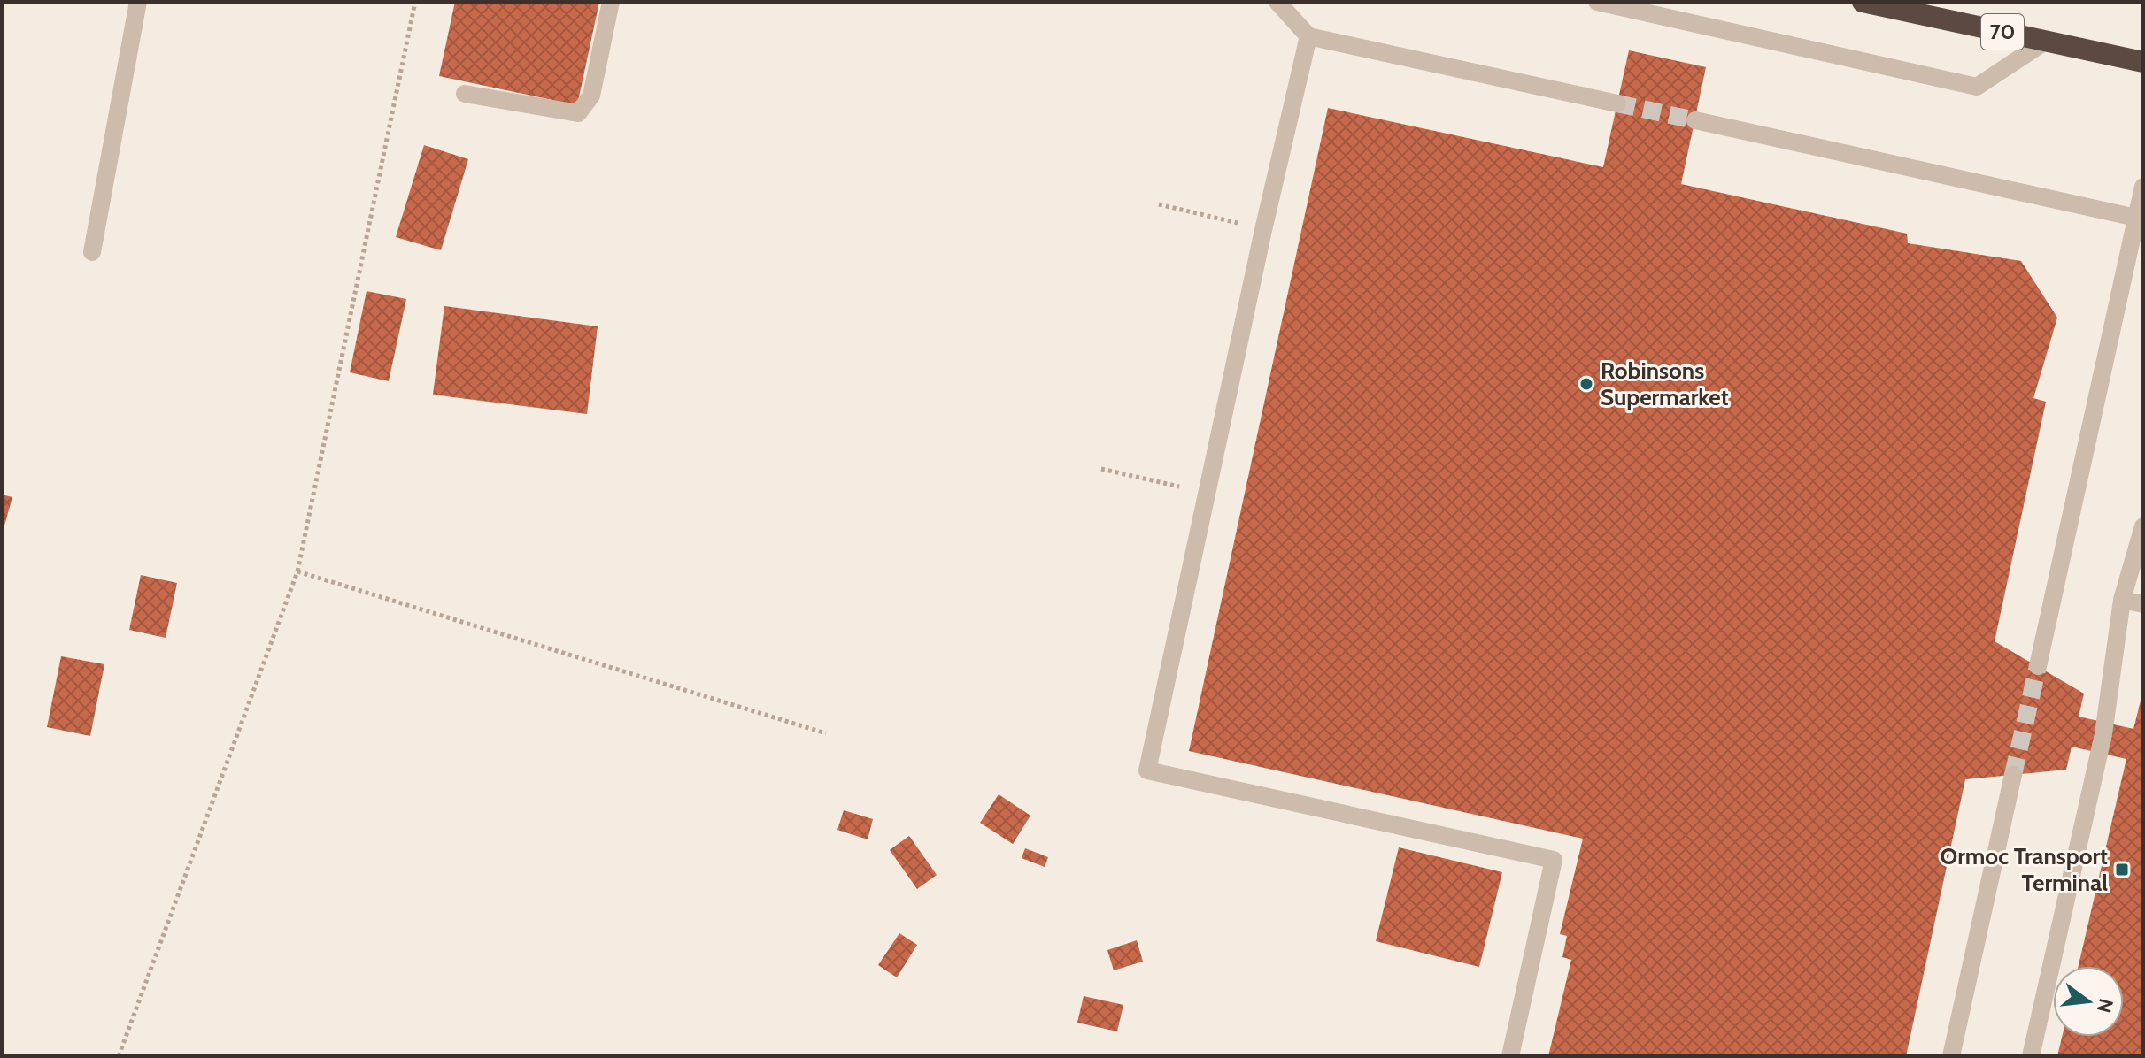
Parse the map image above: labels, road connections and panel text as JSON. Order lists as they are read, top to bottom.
{
  "streets": {
    "highway": ["70"]
  },
  "places": {
    "other": ["Robinsons Supermarket"],
    "transit": ["Ormoc Transport Terminal"]
  },
  "north": "right"
}
